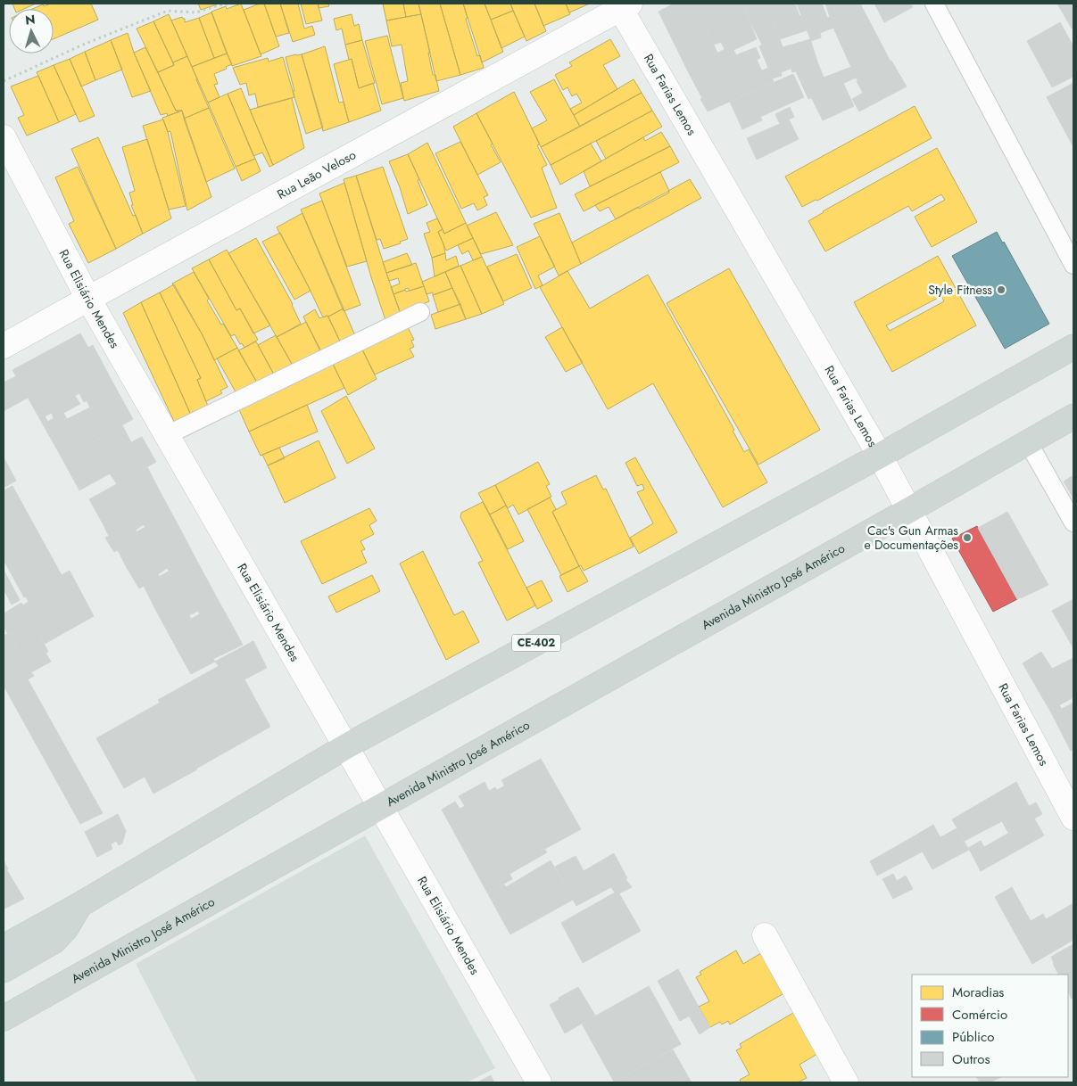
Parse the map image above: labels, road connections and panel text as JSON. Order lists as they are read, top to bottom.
{
  "streets": {
    "main road": ["Avenida Ministro José Américo", "CE-402"],
    "street": ["Rua Farias Lemos", "Rua Leão Veloso", "Rua Elisiário Mendes"]
  },
  "crossings": [
    ["Rua Farias Lemos", "Rua Leão Veloso"],
    ["Rua Farias Lemos", "Avenida Ministro José Américo"],
    ["Rua Farias Lemos", "CE-402"],
    ["Rua Leão Veloso", "Rua Elisiário Mendes"],
    ["Rua Elisiário Mendes", "Avenida Ministro José Américo"],
    ["Rua Elisiário Mendes", "CE-402"]
  ],
  "places": ["Style Fitness", "Cac's Gun Armas e Documentações"],
  "legend": [
    "Moradias",
    "Comércio",
    "Público",
    "Outros"
  ],
  "north": "top"
}
